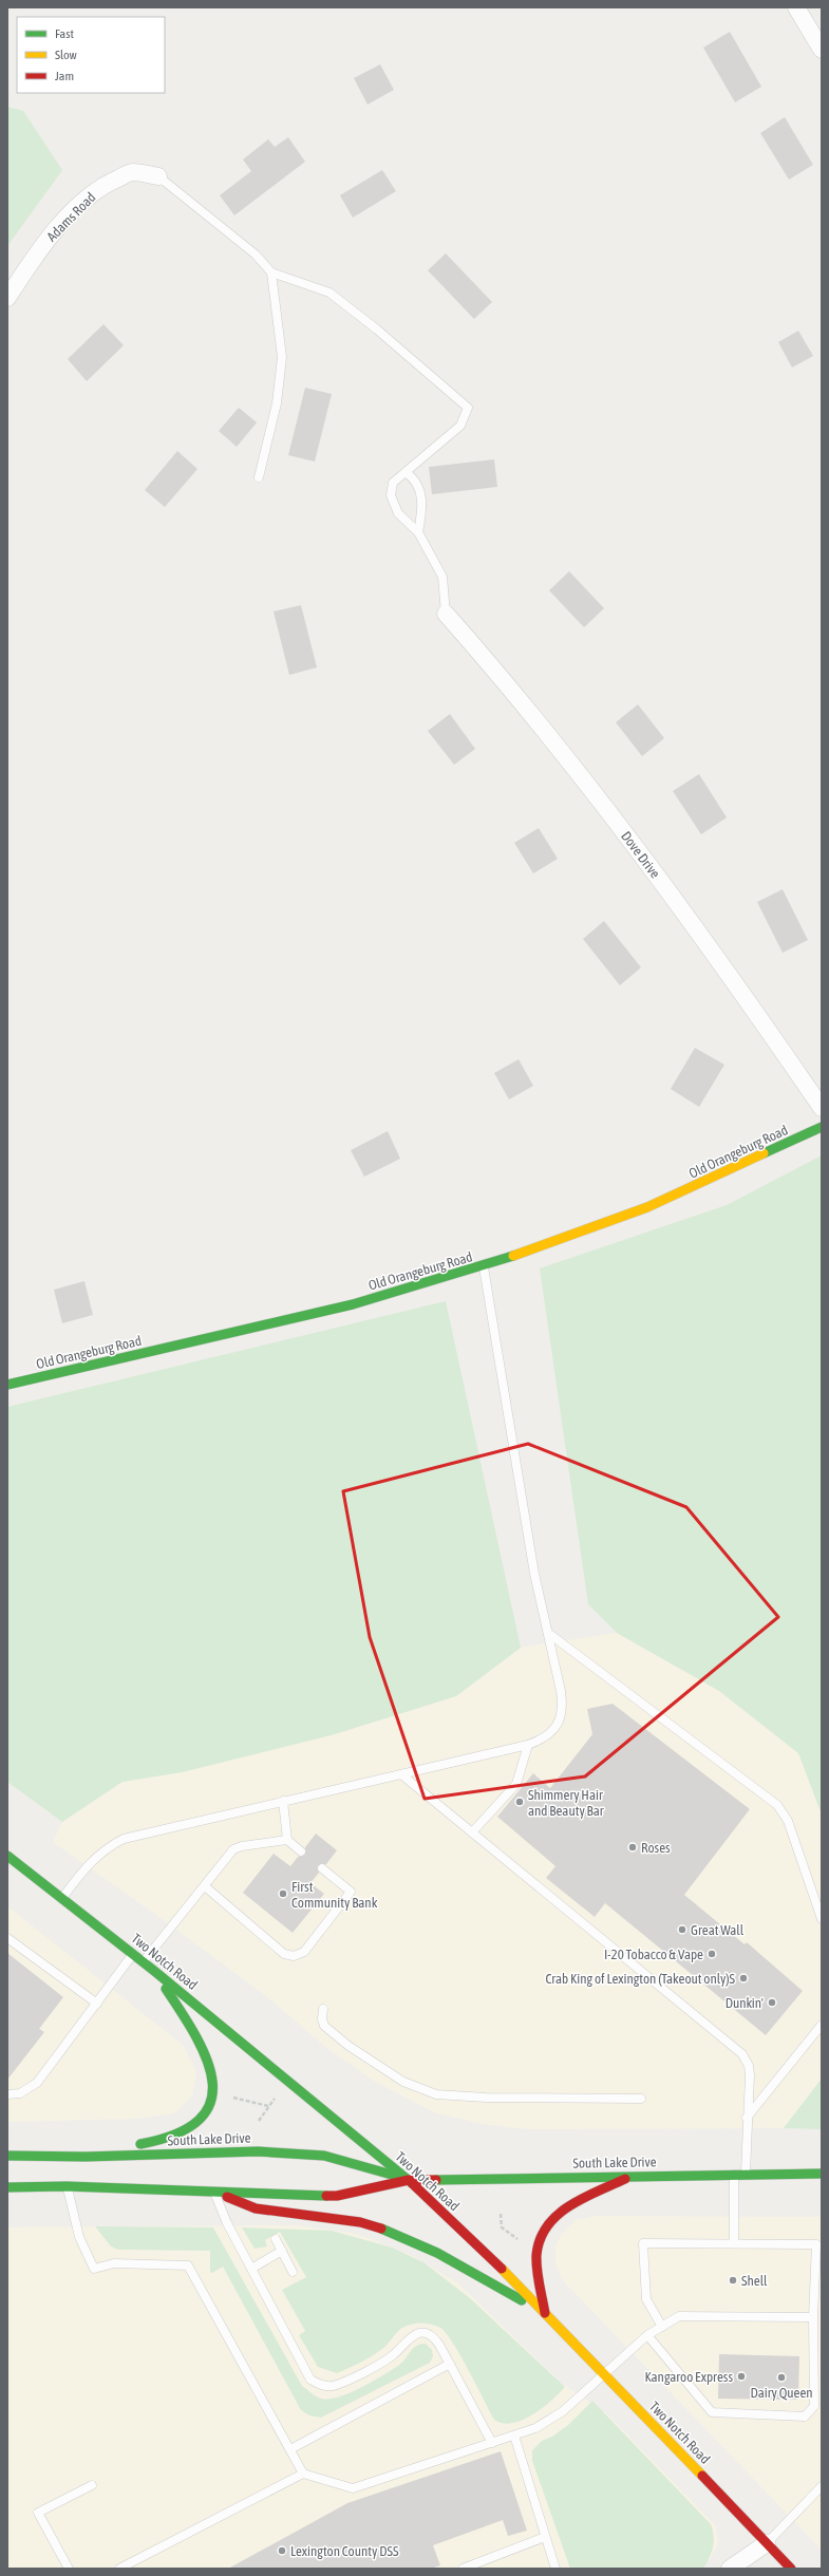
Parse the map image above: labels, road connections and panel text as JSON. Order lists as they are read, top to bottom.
{
  "streets": {
    "main road": ["Old Orangeburg Road", "Two Notch Road", "South Lake Drive"],
    "street": ["Adams Road", "Dove Drive"]
  },
  "crossings": [
    ["Two Notch Road", "South Lake Drive"]
  ],
  "places": [
    "Shimmery Hair and Beauty Bar",
    "Roses",
    "First Community Bank",
    "Great Wall",
    "I-20 Tobacco & Vape",
    "Crab King of Lexington (Takeout only)S",
    "Dunkin'",
    "Shell",
    "Kangaroo Express",
    "Dairy Queen",
    "Lexington County DSS"
  ],
  "legend": ["Fast", "Slow", "Jam"]
}
